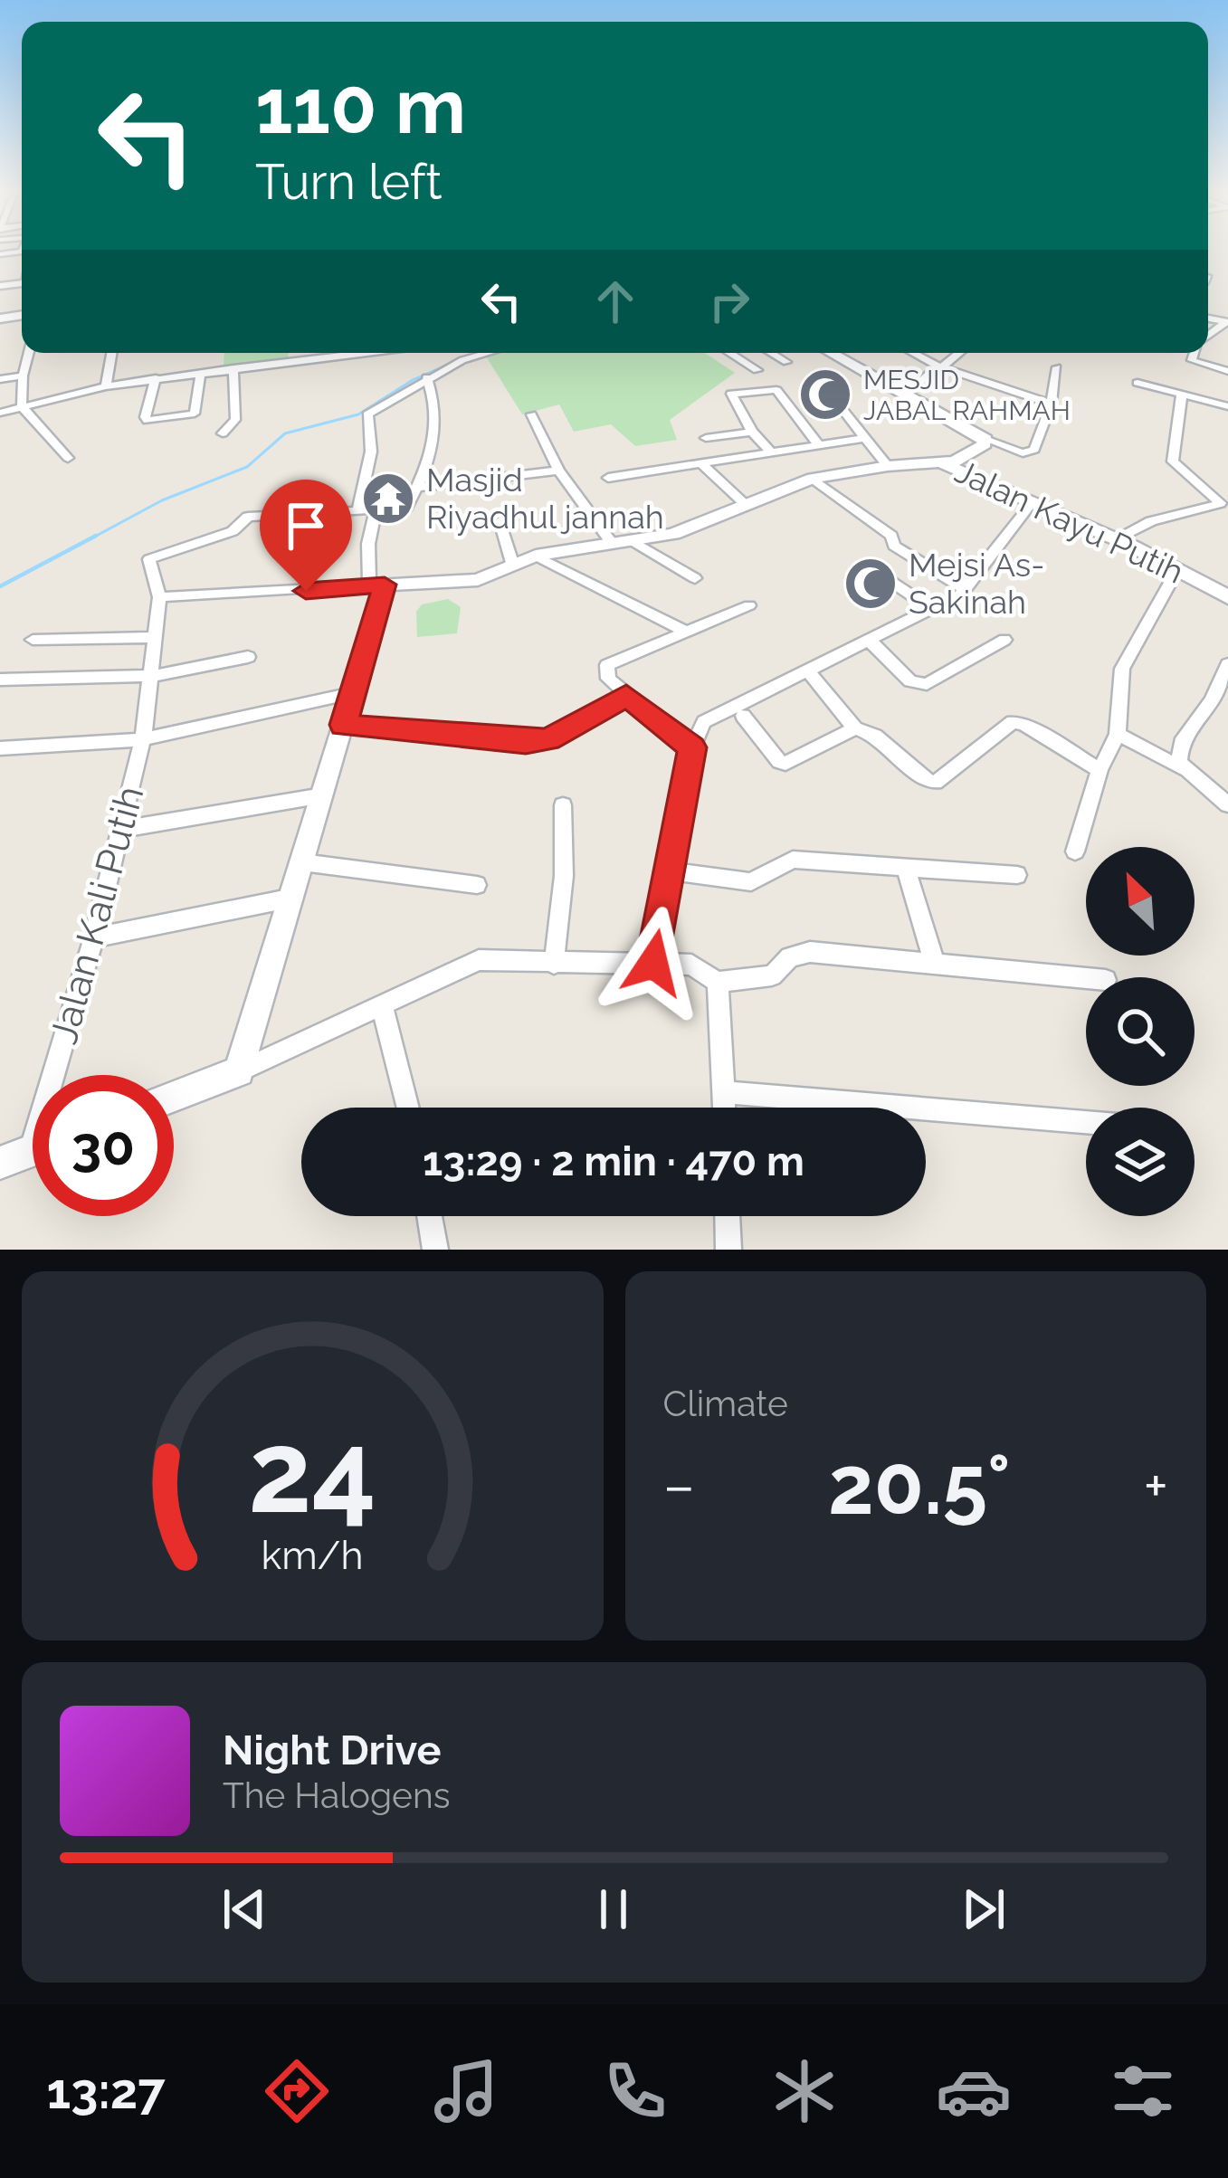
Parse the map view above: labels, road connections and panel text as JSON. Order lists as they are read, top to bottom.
{
  "streets": {
    "street": ["Jalan Kayu Putih", "Jalan Kali Putih"]
  },
  "places": {
    "mosque": ["MESJID JABAL RAHMAH", "Mejsi As- Sakinah"],
    "temple": ["Masjid Riyadhul jannah"]
  },
  "north": "top left",
  "page": {
    "turn": ["110 m", "Turn left"],
    "limit": "30",
    "trip": "13:29 · 2 min · 470 m",
    "tile": "Climate",
    "heat": ["−", "20.5°", "+"],
    "song": ["Night Drive", "The Halogens"],
    "tabs": "13:27",
    "gauge": ["24", "km/h"]
  }
}
